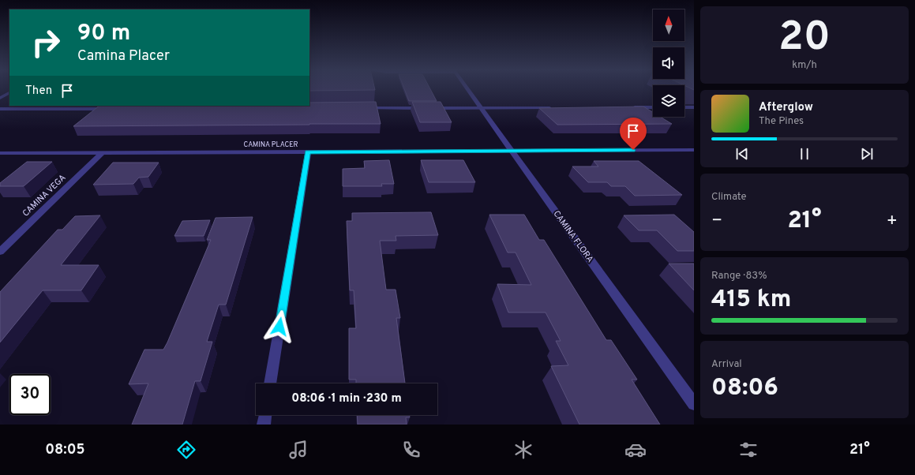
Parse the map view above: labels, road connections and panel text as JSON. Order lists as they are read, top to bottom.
{
  "streets": {
    "street": ["CAMINA PLACER", "CAMINA VEGA", "CAMINA FLORA"]
  },
  "crossings": [
    ["CAMINA PLACER", "CAMINA VEGA"],
    ["CAMINA PLACER", "CAMINA FLORA"]
  ],
  "north": "top",
  "page": {
    "tile": [
      ["20", "km/h"],
      "Climate",
      ["Range · 83%", "415 km"],
      ["Arrival", "08:06"]
    ],
    "turn": ["90 m", "Camina Placer"],
    "then": "Then",
    "song": ["Afterglow", "The Pines"],
    "heat": ["−", "21°", "+"],
    "limit": "30",
    "trip": "08:06 · 1 min · 230 m",
    "tabs": ["08:05", "21°"]
  }
}
